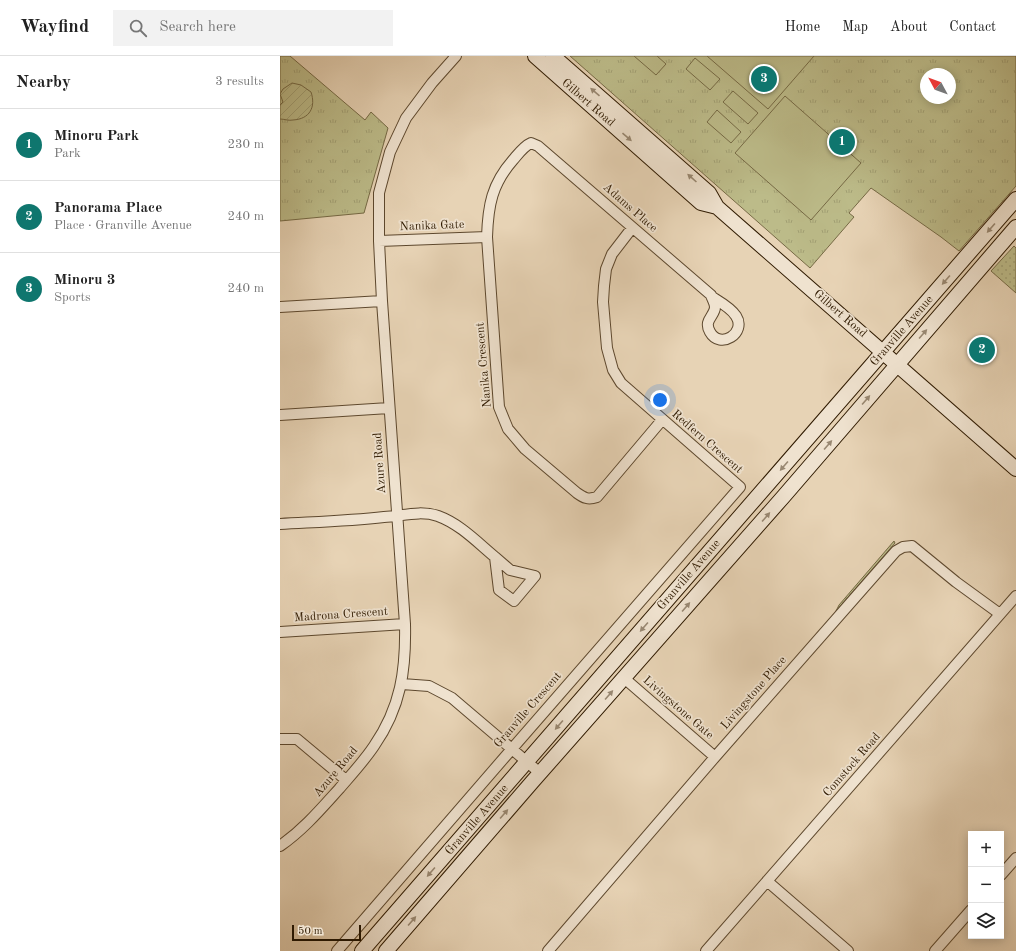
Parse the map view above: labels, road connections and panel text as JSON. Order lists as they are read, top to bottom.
{
  "streets": {
    "main road": ["Gilbert Road", "Granville Avenue"],
    "street": [
      "Adams Place",
      "Nanika Gate",
      "Nanika Crescent",
      "Redfern Crescent",
      "Azure Road",
      "Madrona Crescent",
      "Livingstone Place",
      "Livingstone Gate",
      "Granville Crescent",
      "Comstock Road"
    ]
  },
  "crossings": [
    ["Gilbert Road", "Granville Avenue"],
    ["Adams Place", "Nanika Crescent"],
    ["Adams Place", "Redfern Crescent"],
    ["Nanika Gate", "Nanika Crescent"],
    ["Nanika Gate", "Azure Road"],
    ["Granville Avenue", "Livingstone Gate"],
    ["Nanika Crescent", "Redfern Crescent"],
    ["Redfern Crescent", "Granville Crescent"],
    ["Azure Road", "Madrona Crescent"],
    ["Livingstone Place", "Livingstone Gate"],
    ["Livingstone Place", "Comstock Road"]
  ],
  "scale_bar": "50 m",
  "north": "top left",
  "page": {
    "header": "Wayfind",
    "search": "Search here",
    "nav": [
      "Home",
      "Map",
      "About",
      "Contact"
    ],
    "heading": ["Nearby", "3 results"],
    "pins": ["3", "1", "2"],
    "list": [
      {
        "mark": "1",
        "name": "Minoru Park",
        "note": "Park",
        "value": "230 m"
      },
      {
        "mark": "2",
        "name": "Panorama Place",
        "note": "Place · Granville Avenue",
        "value": "240 m"
      },
      {
        "mark": "3",
        "name": "Minoru 3",
        "note": "Sports",
        "value": "240 m"
      }
    ],
    "map_buttons": ["+", "−"],
    "scale": "50 m"
  }
}
